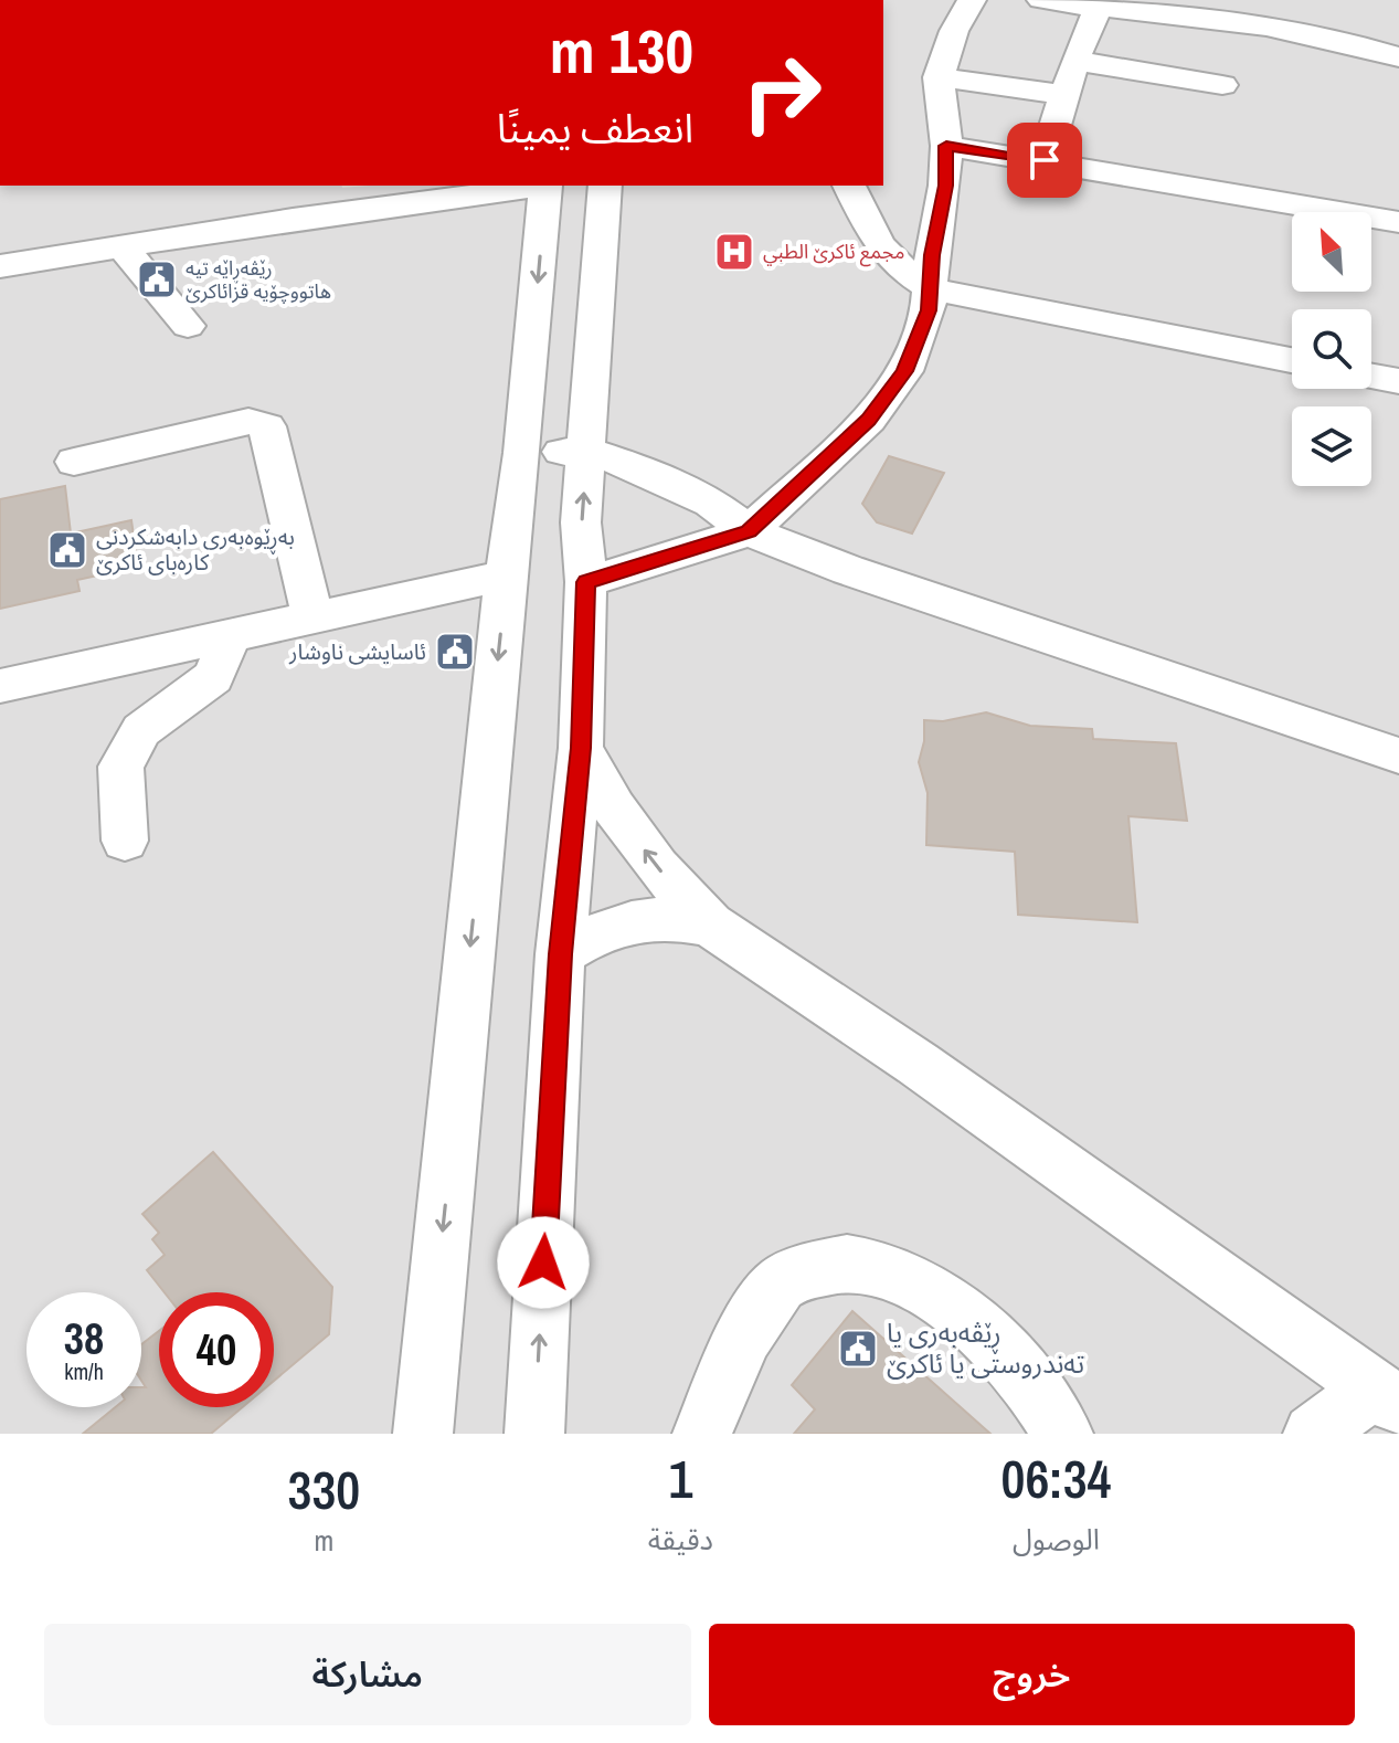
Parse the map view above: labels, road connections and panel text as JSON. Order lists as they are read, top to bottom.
{
  "places": {
    "hospital": ["مجمع ئاکرێ الطبي"],
    "public building": [
      "رێڤەڕاێە تیە هاتووچۆیە قزائاکرێ",
      "بەڕێوەبەری دابەشکردنی کارەبای ئاکرێ",
      "ئاسايشى ناوشار",
      "ڕێڤەبەری یا تەندروستی یا ئاکرێ"
    ]
  },
  "north": "top left",
  "page": {
    "turn": ["130 m", "انعطف يمينًا"],
    "speed": "38 km/h",
    "limit": "40",
    "eta": [
      "06:34",
      "الوصول",
      "1",
      "دقيقة",
      "330",
      "m"
    ],
    "buttons": ["خروج", "مشاركة"]
  }
}
